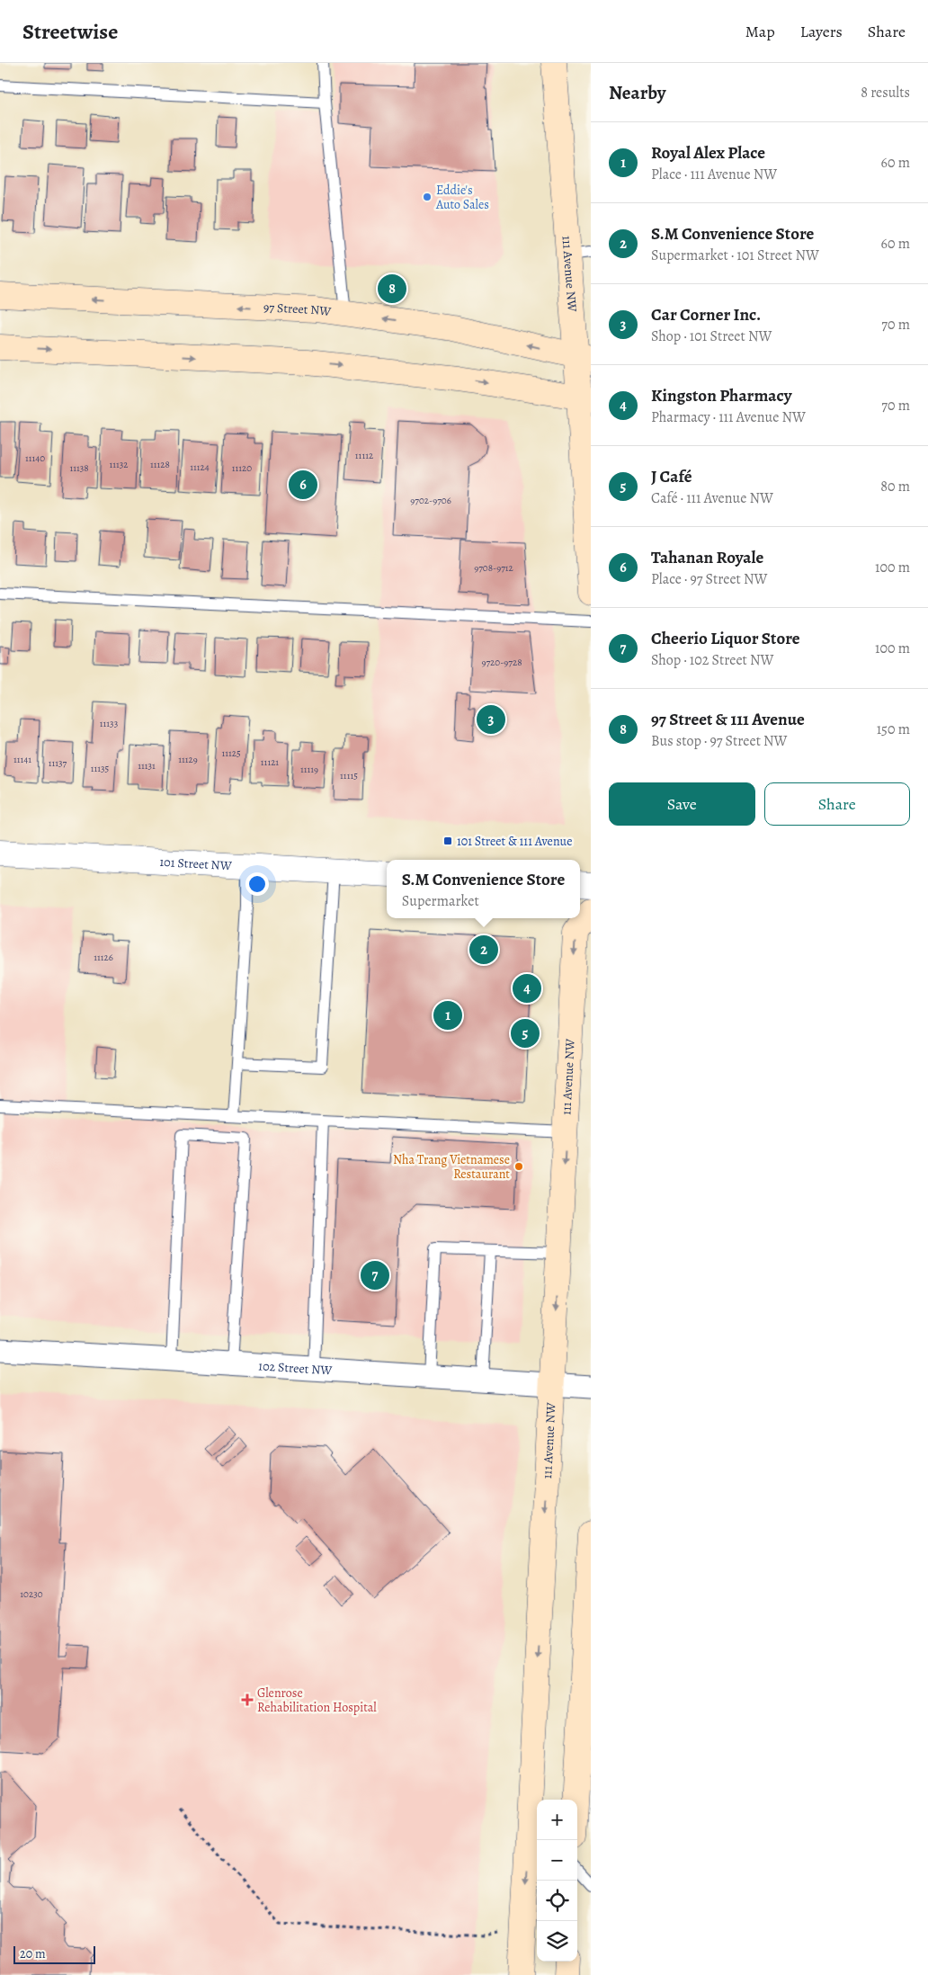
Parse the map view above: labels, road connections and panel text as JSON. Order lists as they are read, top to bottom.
{
  "streets": {
    "main road": ["111 Avenue NW", "97 Street NW"],
    "street": ["101 Street NW", "102 Street NW"]
  },
  "crossings": [
    ["111 Avenue NW", "97 Street NW"],
    ["111 Avenue NW", "102 Street NW"]
  ],
  "one_way": ["111 Avenue NW"],
  "places": {
    "other": ["Eddie's Auto Sales", "Nha Trang Vietnamese Restaurant"],
    "transit": ["101 Street & 111 Avenue"],
    "health": ["Glenrose Rehabilitation Hospital"]
  },
  "house_numbers": [
    "11112",
    "11140",
    "11132",
    "11128",
    "11124",
    "11138",
    "11120",
    "9702-9706",
    "9708-9712",
    "9720-9728",
    "11133",
    "11125",
    "11141",
    "11129",
    "11121",
    "11137",
    "11131",
    "11135",
    "11119",
    "11115",
    "11126",
    "10230"
  ],
  "scale_bar": "20 m",
  "page": {
    "header": "Streetwise",
    "nav": ["Map", "Layers", "Share"],
    "heading": ["Nearby", "8 results"],
    "list": [
      {
        "mark": "1",
        "name": "Royal Alex Place",
        "note": "Place · 111 Avenue NW",
        "value": "60 m"
      },
      {
        "mark": "2",
        "name": "S.M Convenience Store",
        "note": "Supermarket · 101 Street NW",
        "value": "60 m"
      },
      {
        "mark": "3",
        "name": "Car Corner Inc.",
        "note": "Shop · 101 Street NW",
        "value": "70 m"
      },
      {
        "mark": "4",
        "name": "Kingston Pharmacy",
        "note": "Pharmacy · 111 Avenue NW",
        "value": "70 m"
      },
      {
        "mark": "5",
        "name": "J Café",
        "note": "Café · 111 Avenue NW",
        "value": "80 m"
      },
      {
        "mark": "6",
        "name": "Tahanan Royale",
        "note": "Place · 97 Street NW",
        "value": "100 m"
      },
      {
        "mark": "7",
        "name": "Cheerio Liquor Store",
        "note": "Shop · 102 Street NW",
        "value": "100 m"
      },
      {
        "mark": "8",
        "name": "97 Street & 111 Avenue",
        "note": "Bus stop · 97 Street NW",
        "value": "150 m"
      }
    ],
    "pins": [
      "8",
      "6",
      "3",
      "2",
      "4",
      "1",
      "5",
      "7"
    ],
    "buttons": ["Save", "Share"],
    "popup": ["S.M Convenience Store", "Supermarket"],
    "map_buttons": ["+", "−"],
    "scale": "20 m"
  }
}
